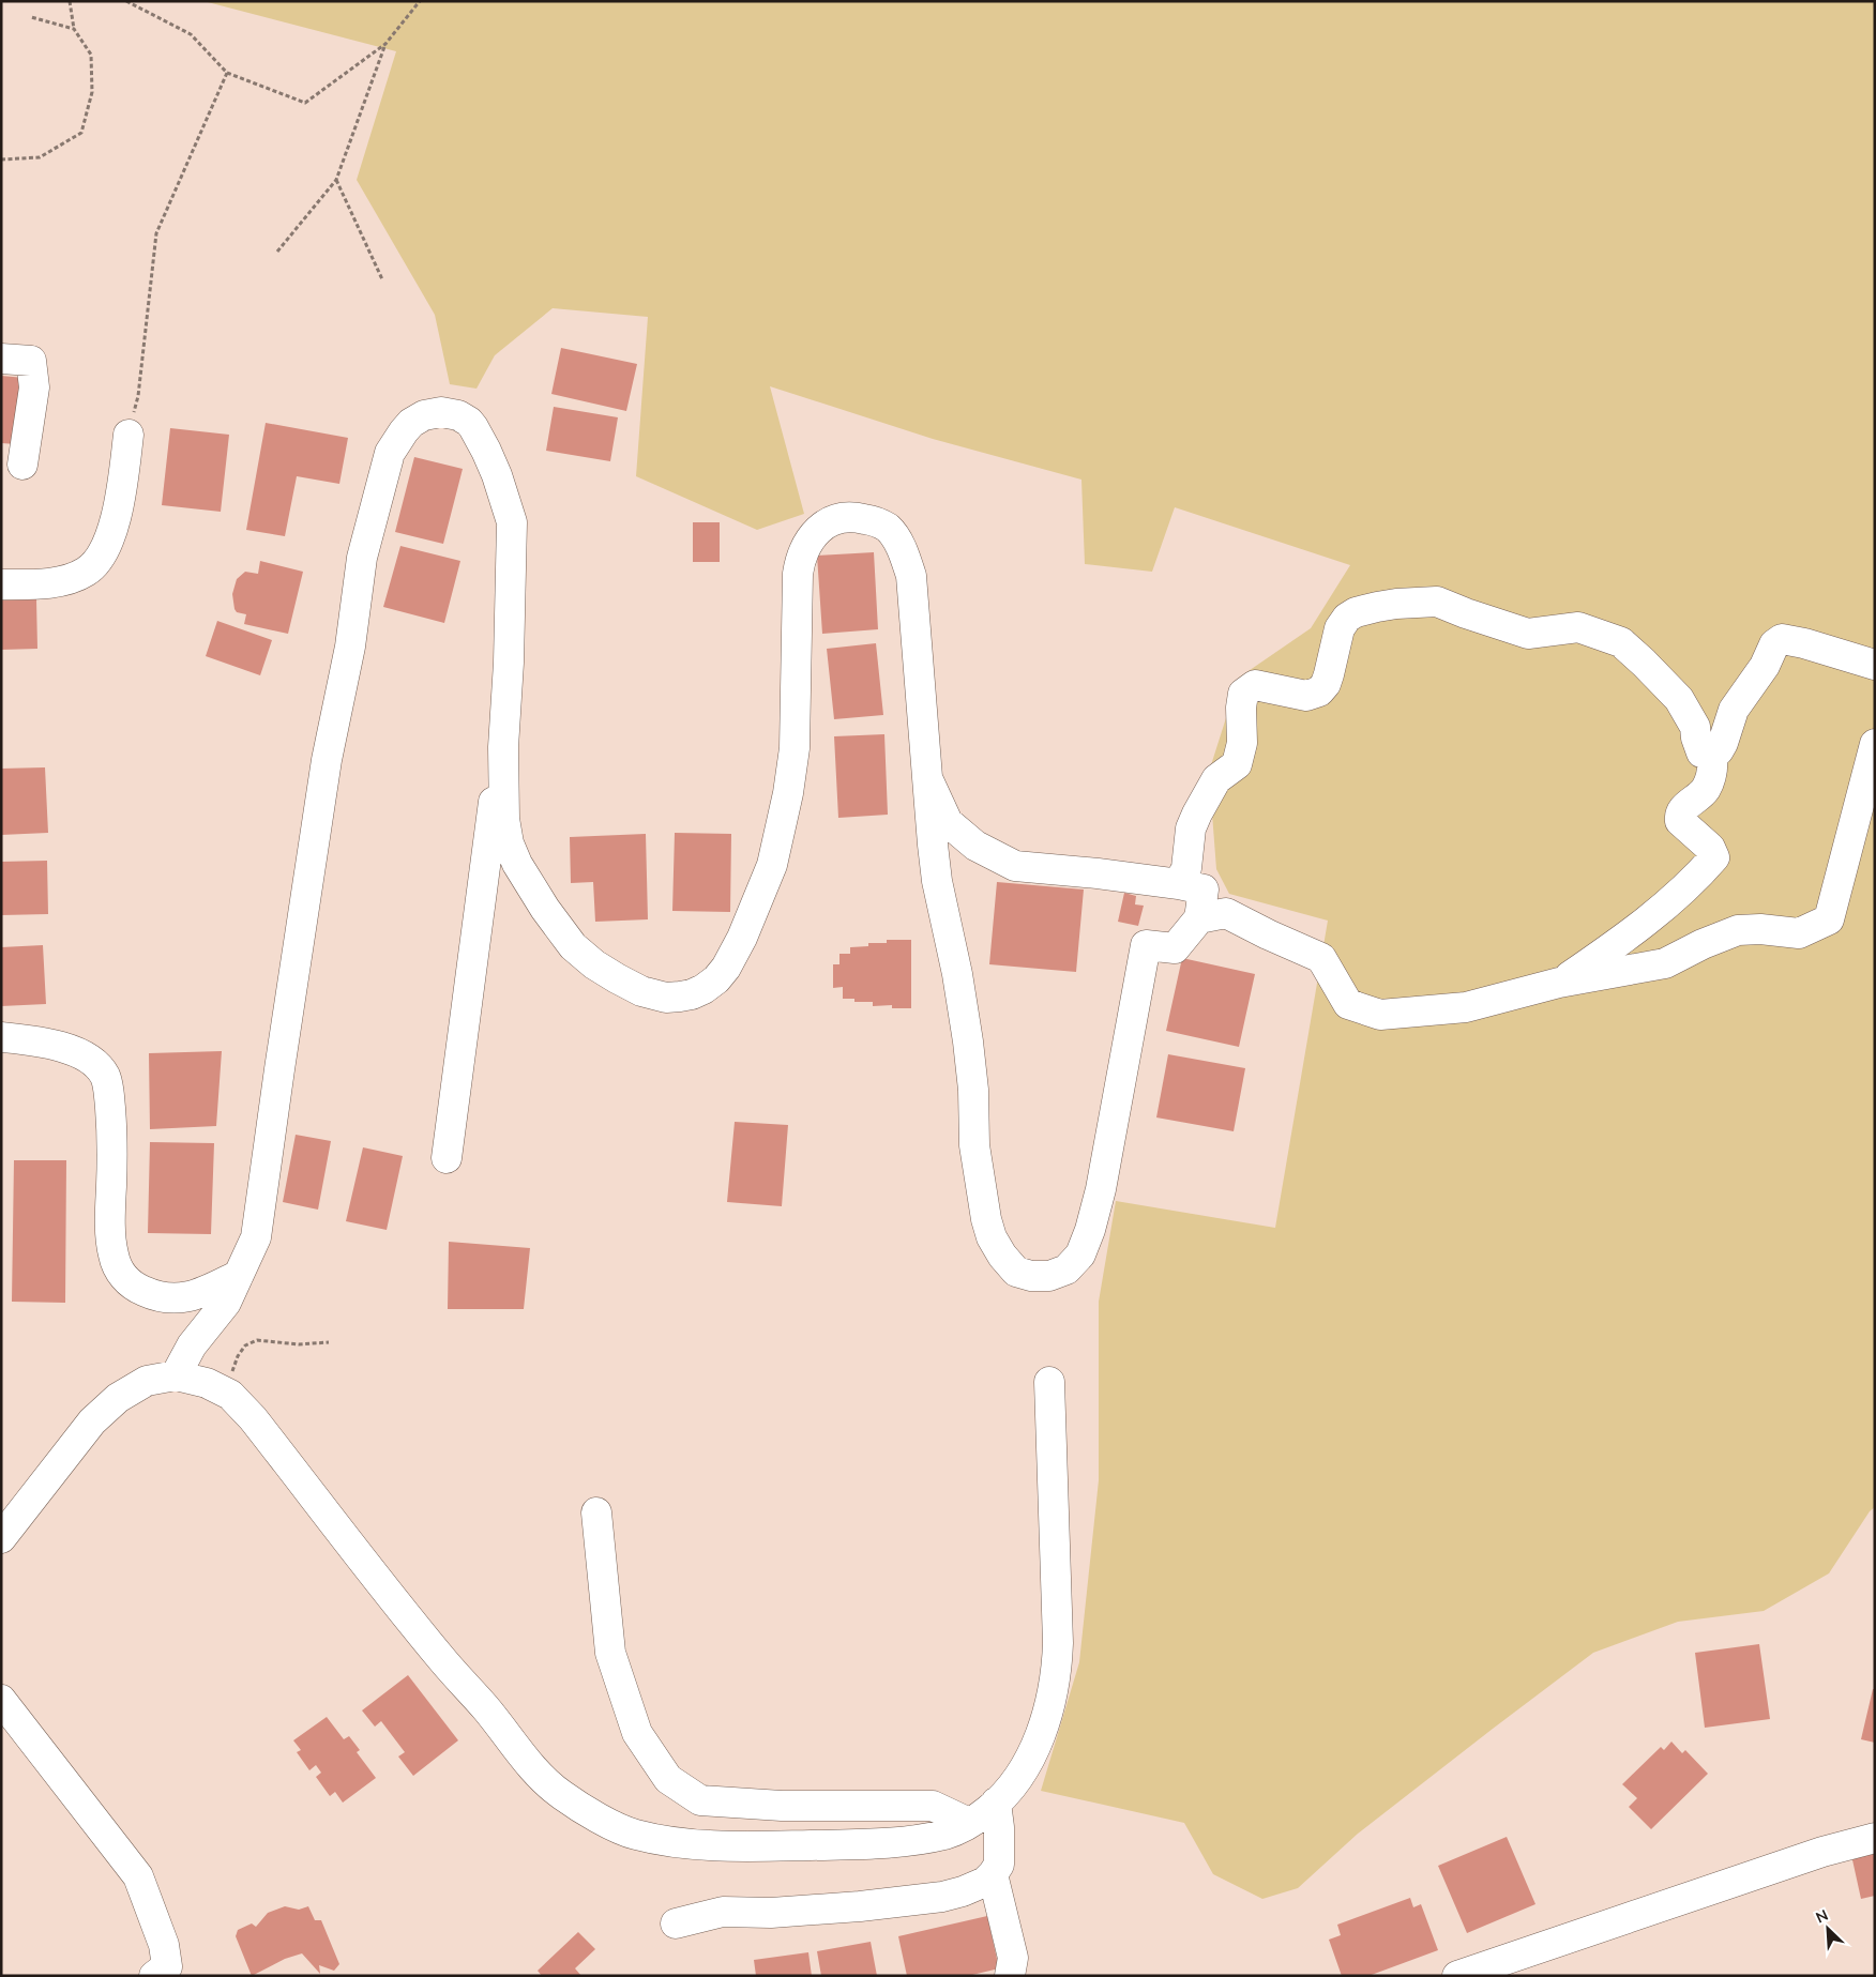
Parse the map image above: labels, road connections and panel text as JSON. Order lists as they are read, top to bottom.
{
  "north": "top left"
}
